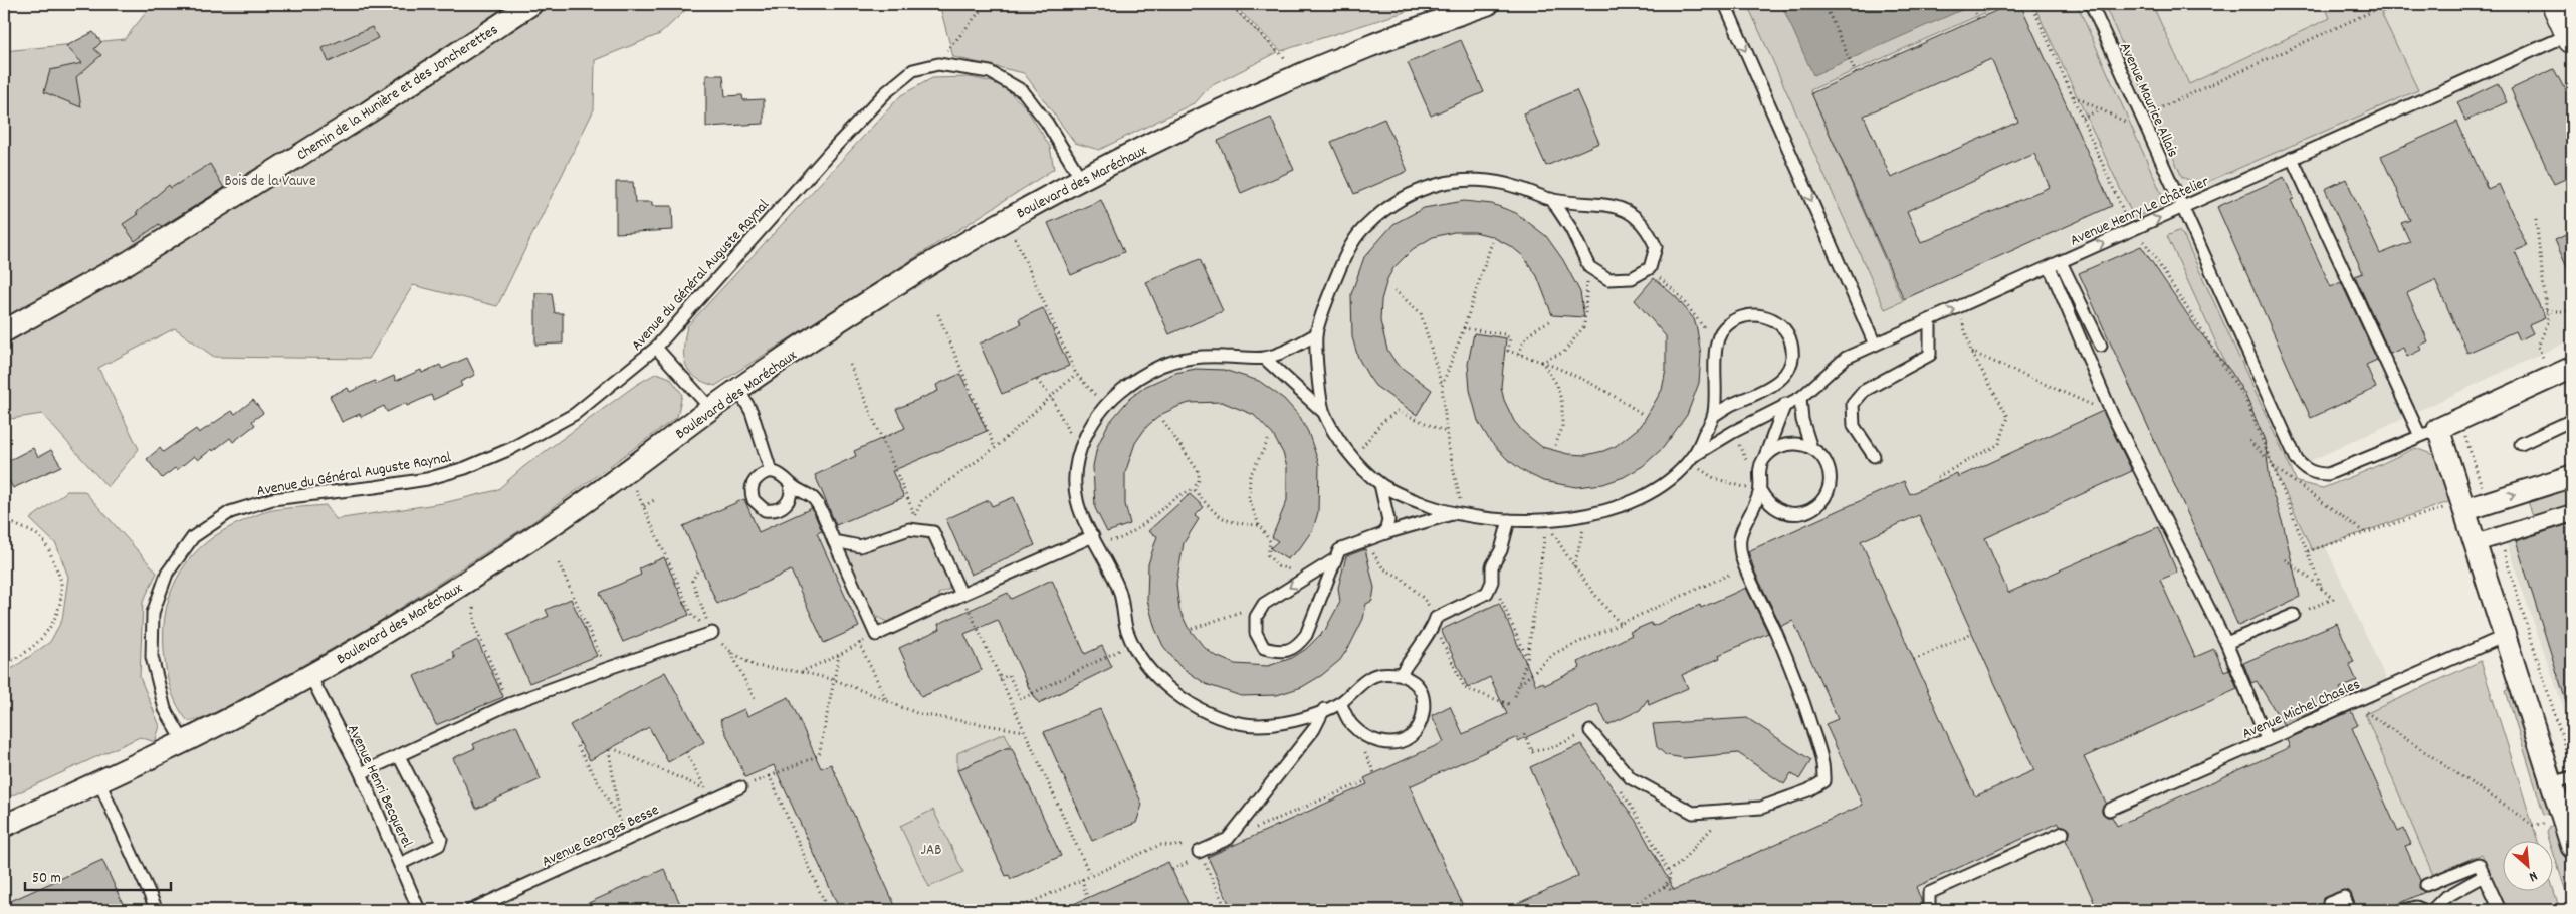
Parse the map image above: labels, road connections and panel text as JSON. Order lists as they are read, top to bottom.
{
  "streets": {
    "street": ["Chemin de la Hunière et des Joncherettes", "Boulevard des Maréchaux"],
    "lane": [
      "Avenue Maurice Allais",
      "Avenue Henry Le Châtelier",
      "Avenue du Général Auguste Raynal",
      "Avenue Michel Chasles",
      "Avenue Henri Becquerel",
      "Avenue Georges Besse"
    ]
  },
  "crossings": [
    ["Avenue Maurice Allais", "Avenue Henry Le Châtelier"],
    ["Boulevard des Maréchaux", "Avenue du Général Auguste Raynal"],
    ["Boulevard des Maréchaux", "Avenue Henri Becquerel"]
  ],
  "parks": ["Bois de la Vauve", "JAB"],
  "scale_bar": "50 m",
  "north": "bottom right"
}
